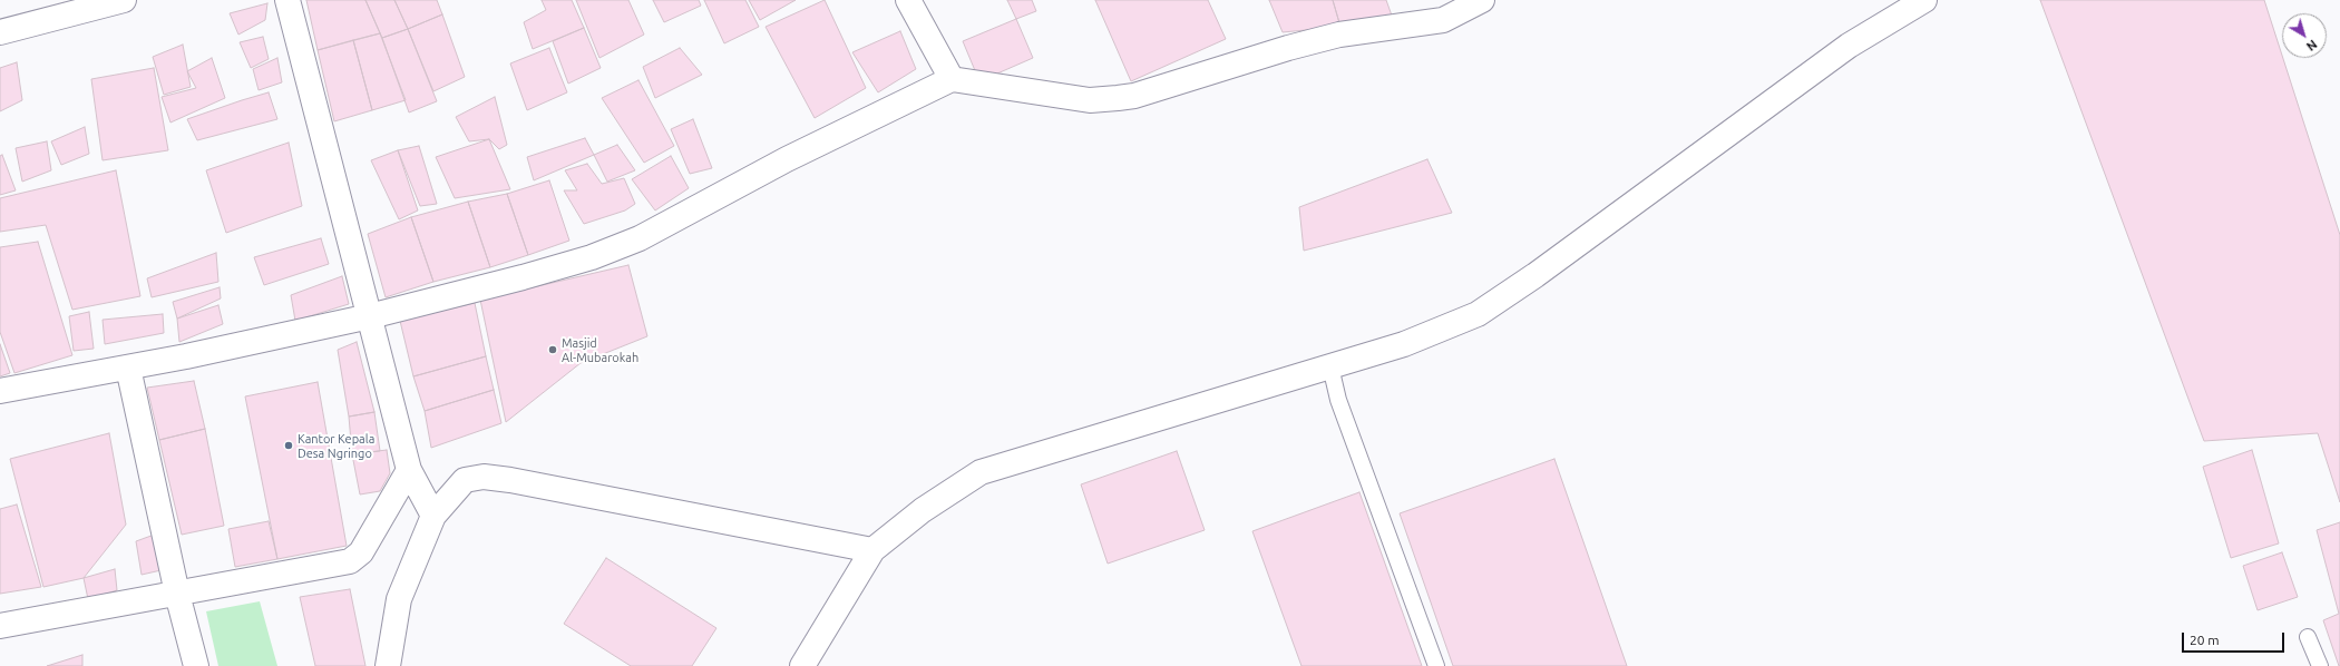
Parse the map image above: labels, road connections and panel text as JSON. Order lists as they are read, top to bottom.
{
  "places": ["Masjid Al-Mubarokah", "Kantor Kepala Desa Ngringo"],
  "scale_bar": "20 m",
  "north": "bottom right"
}
